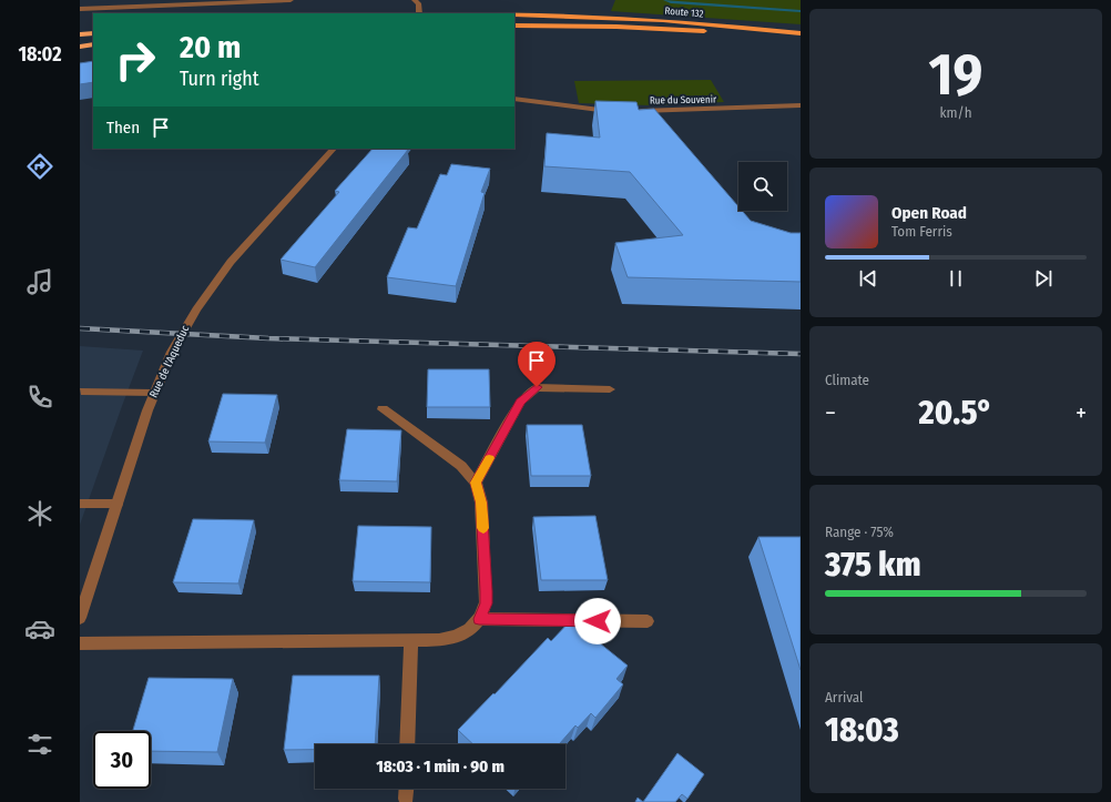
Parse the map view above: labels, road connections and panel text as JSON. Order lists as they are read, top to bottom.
{
  "streets": {
    "main road": ["Route 132"],
    "street": ["Rue du Souvenir", "Rue de l'Aqueduc"]
  },
  "page": {
    "tabs": "18:02",
    "tile": [
      ["19", "km/h"],
      "Climate",
      ["Range · 75%", "375 km"],
      ["Arrival", "18:03"]
    ],
    "turn": ["20 m", "Turn right"],
    "then": "Then",
    "song": ["Open Road", "Tom Ferris"],
    "heat": ["−", "20.5°", "+"],
    "limit": "30",
    "trip": "18:03 · 1 min · 90 m"
  }
}
